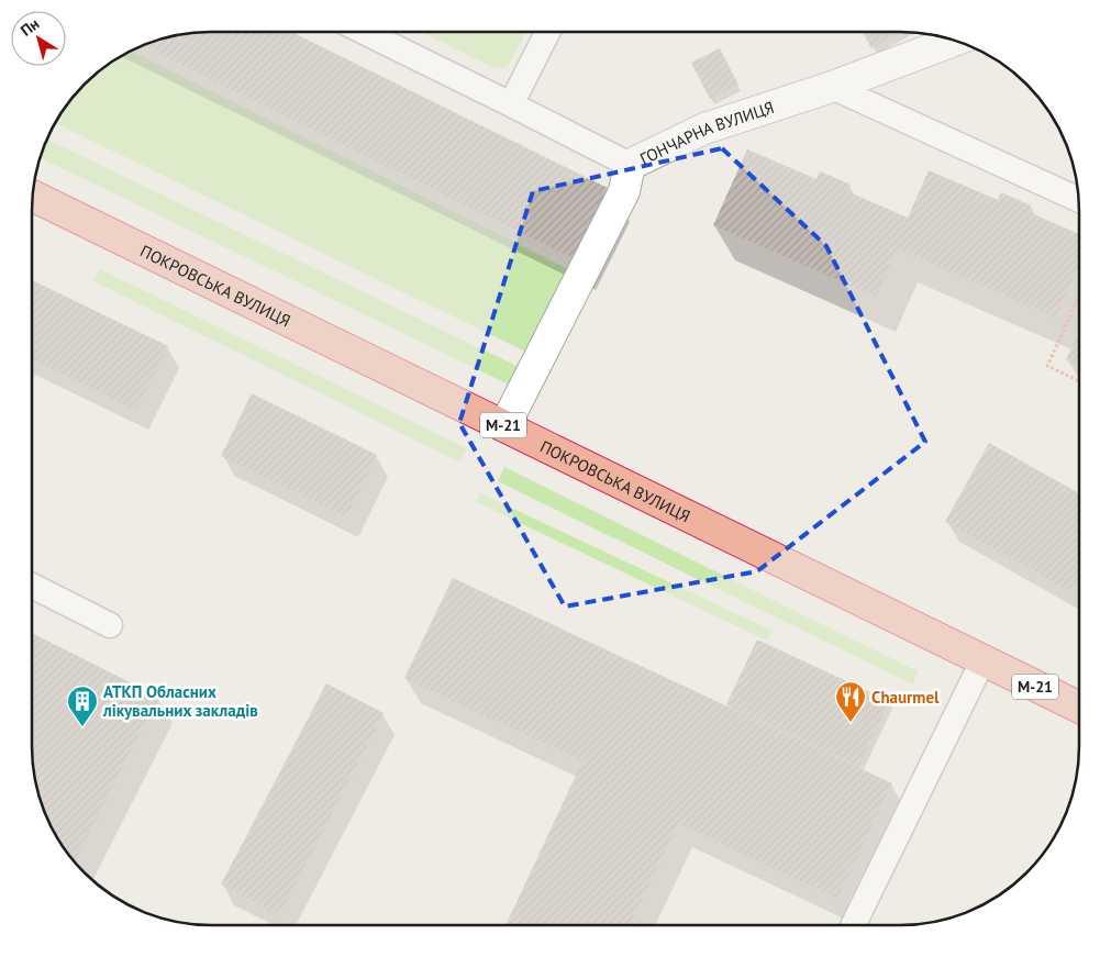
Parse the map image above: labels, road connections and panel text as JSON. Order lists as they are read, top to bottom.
{
  "streets": {
    "highway": ["ПОКРОВСЬКА ВУЛИЦЯ", "М-21"],
    "street": ["ГОНЧАРНА ВУЛИЦЯ"]
  },
  "crossings": [
    ["ГОНЧАРНА ВУЛИЦЯ", "ПОКРОВСЬКА ВУЛИЦЯ"]
  ],
  "places": {
    "restaurant": ["Chaurmel"],
    "building": ["АТКП Обласних лікувальних закладів"]
  },
  "north": "top left"
}
